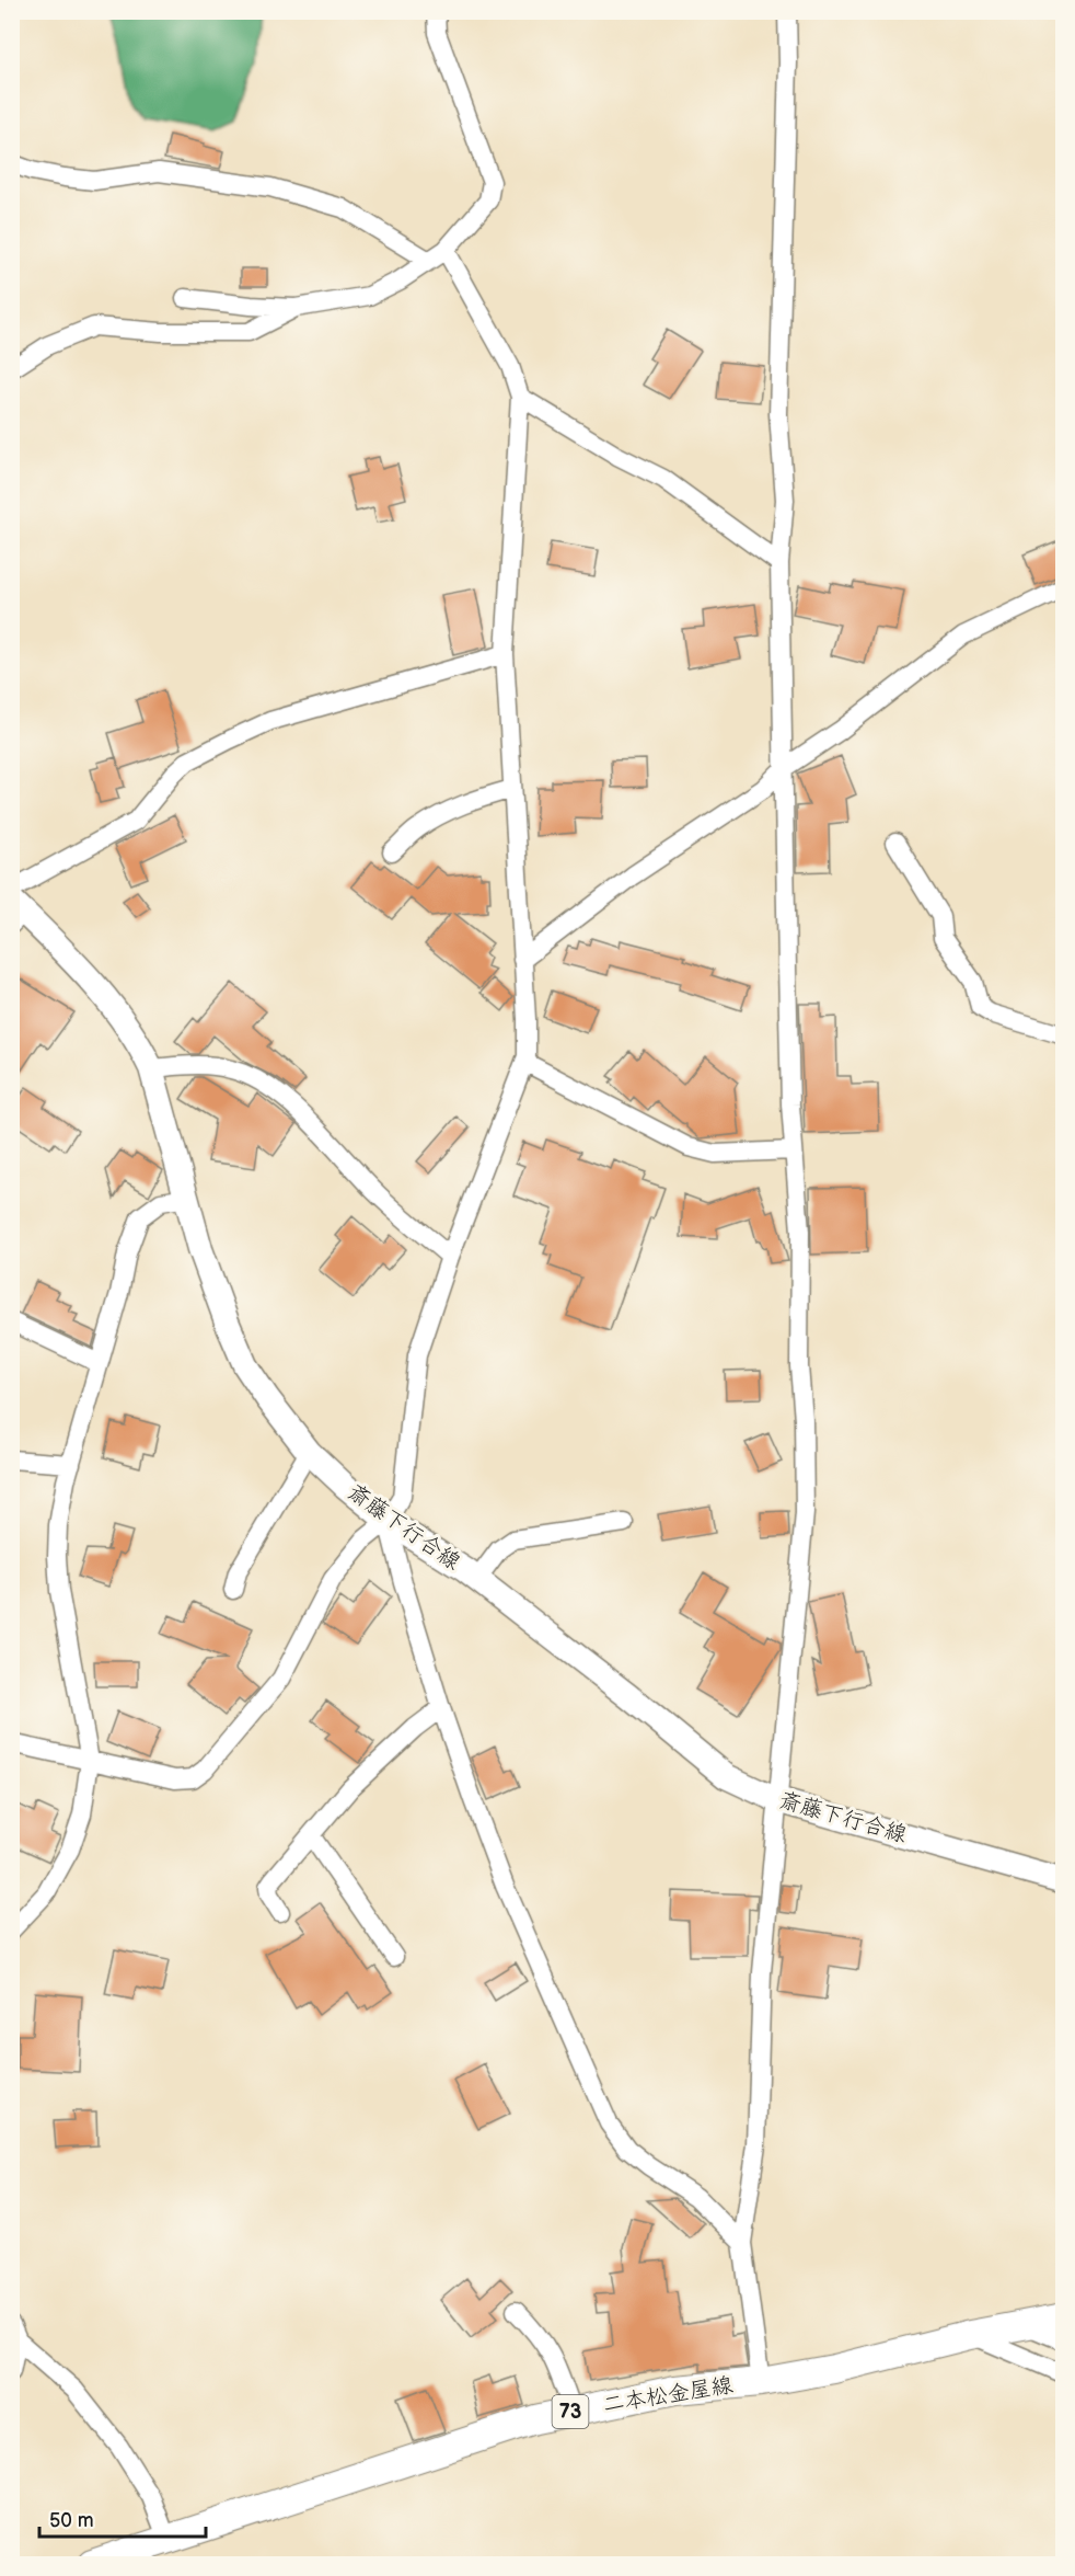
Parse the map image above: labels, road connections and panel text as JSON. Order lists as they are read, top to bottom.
{
  "streets": {
    "main road": ["斎藤下行合線", "二本松金屋線", "73"]
  },
  "scale_bar": "50 m"
}
